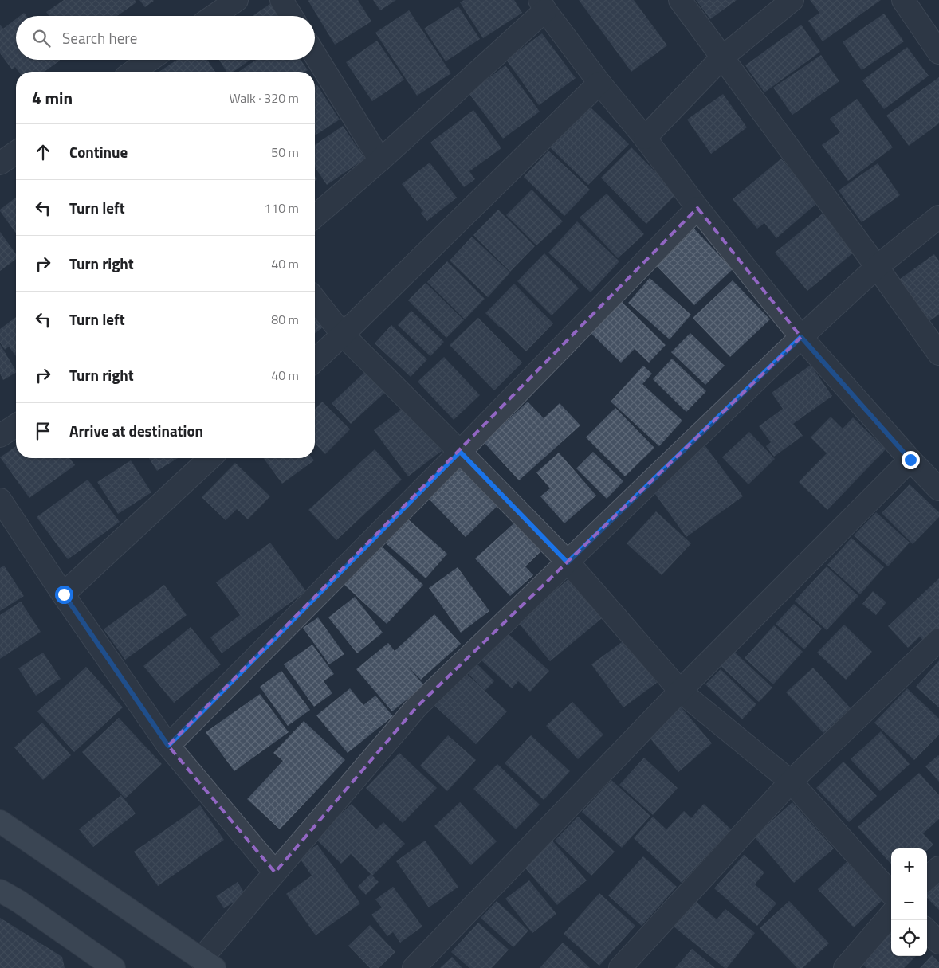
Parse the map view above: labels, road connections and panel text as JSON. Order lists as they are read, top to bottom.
{
  "page": {
    "search": "Search here",
    "heading": ["4 min", "Walk · 320 m"],
    "list": [
      ["Continue", "50 m"],
      ["Turn left", "110 m"],
      ["Turn right", "40 m"],
      ["Turn left", "80 m"],
      ["Turn right", "40 m"],
      "Arrive at destination"
    ],
    "map_buttons": ["+", "−"]
  }
}
